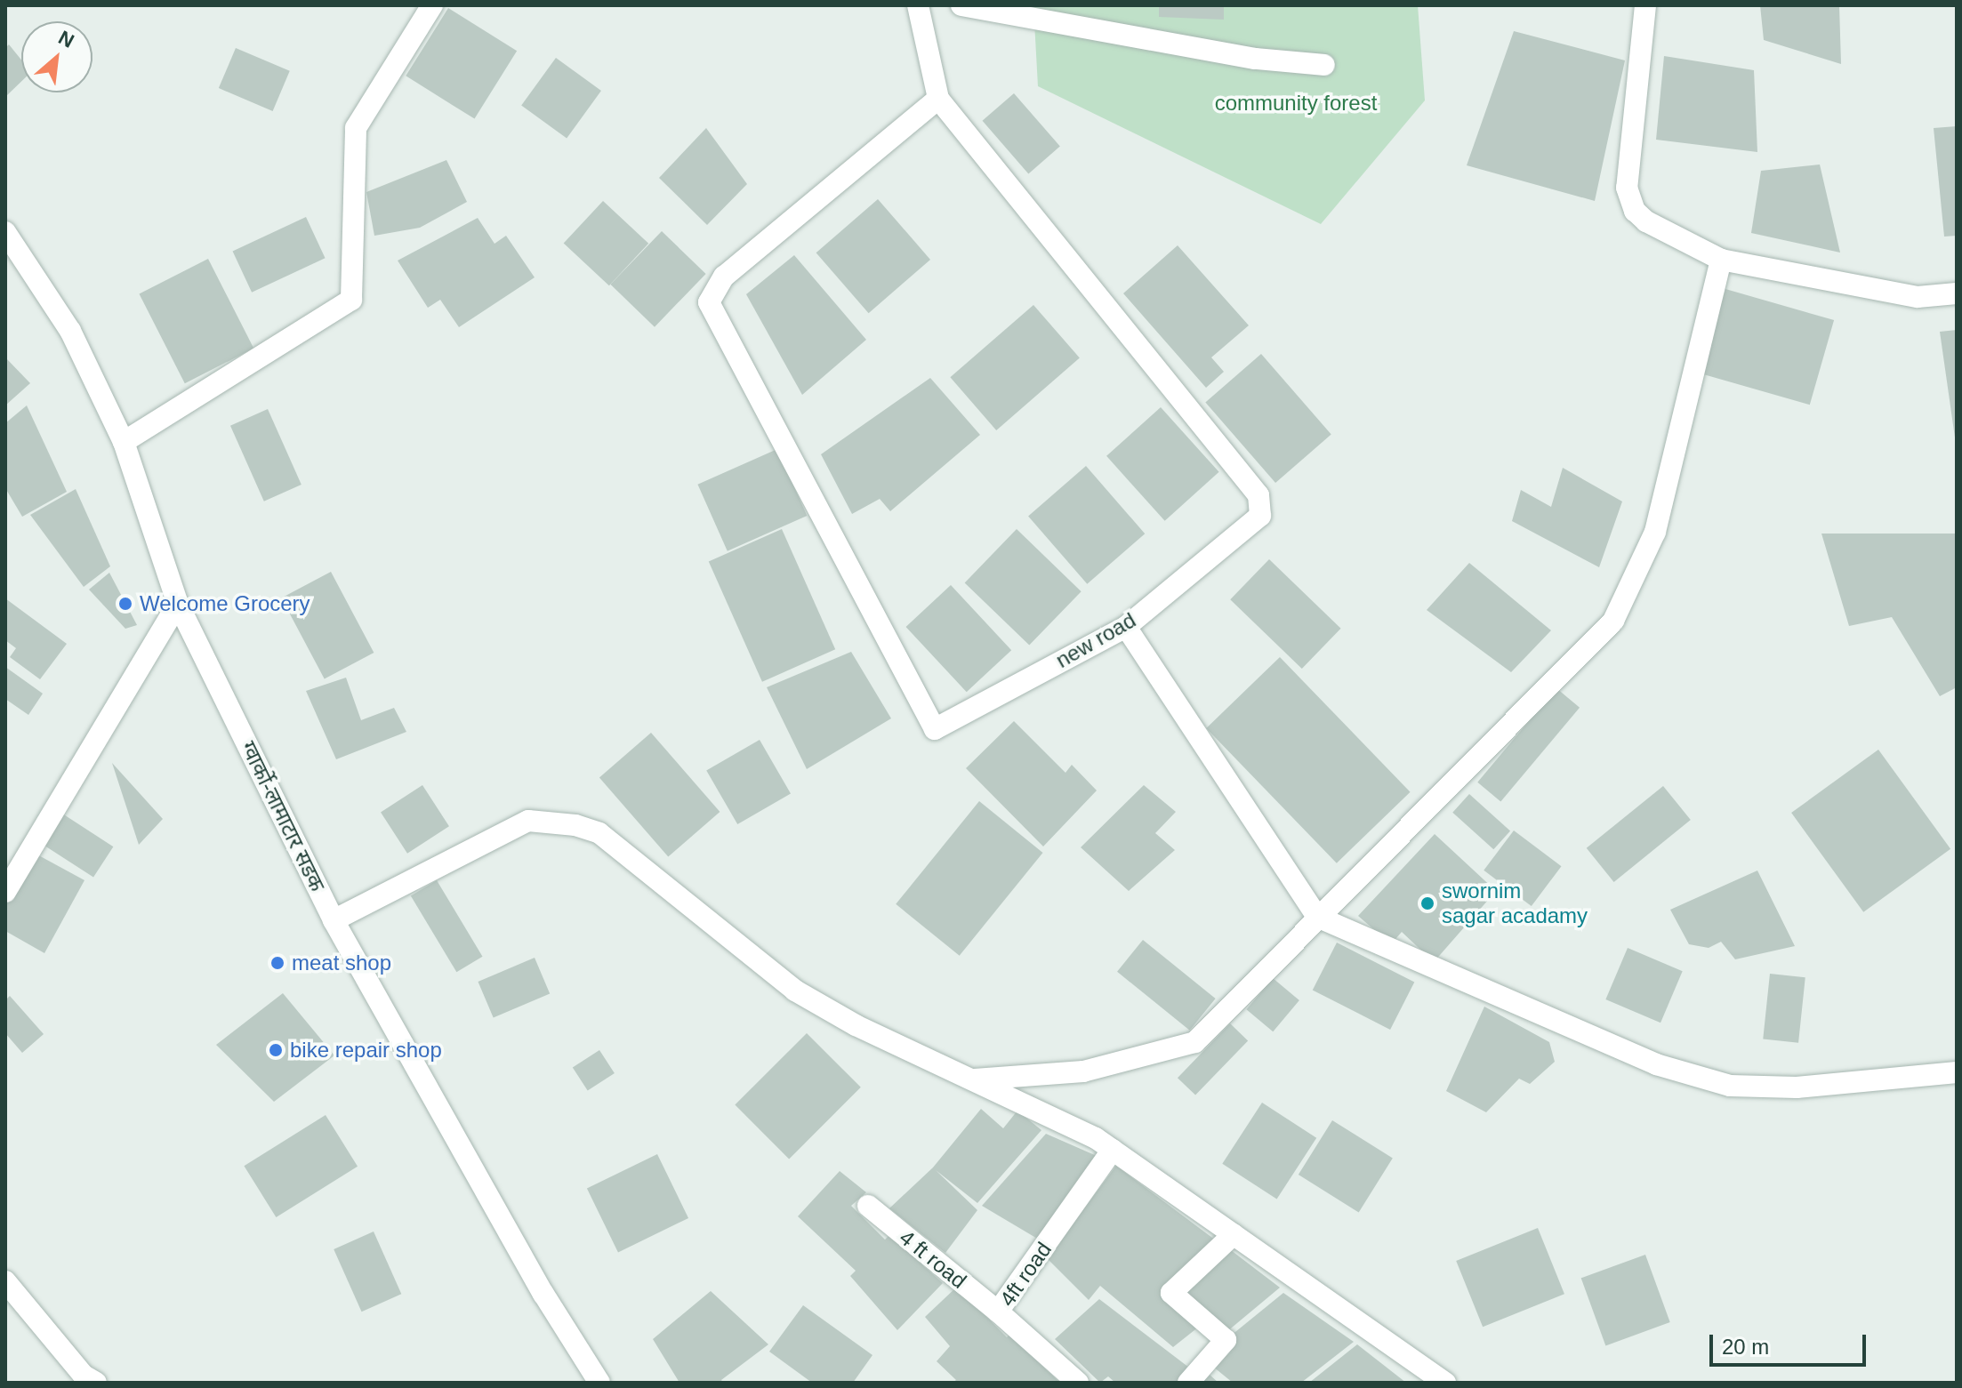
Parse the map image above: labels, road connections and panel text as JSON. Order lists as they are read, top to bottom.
{
  "streets": {
    "street": [
      "new road",
      "ग्वार्को-लामाटार सडक",
      "4 ft road",
      "4ft road"
    ]
  },
  "crossings": [
    ["4 ft road", "4ft road"]
  ],
  "parks": ["community forest"],
  "places": [
    "Welcome Grocery",
    "swornim sagar acadamy",
    "meat shop",
    "bike repair shop"
  ],
  "scale_bar": "20 m",
  "north": "top right"
}
